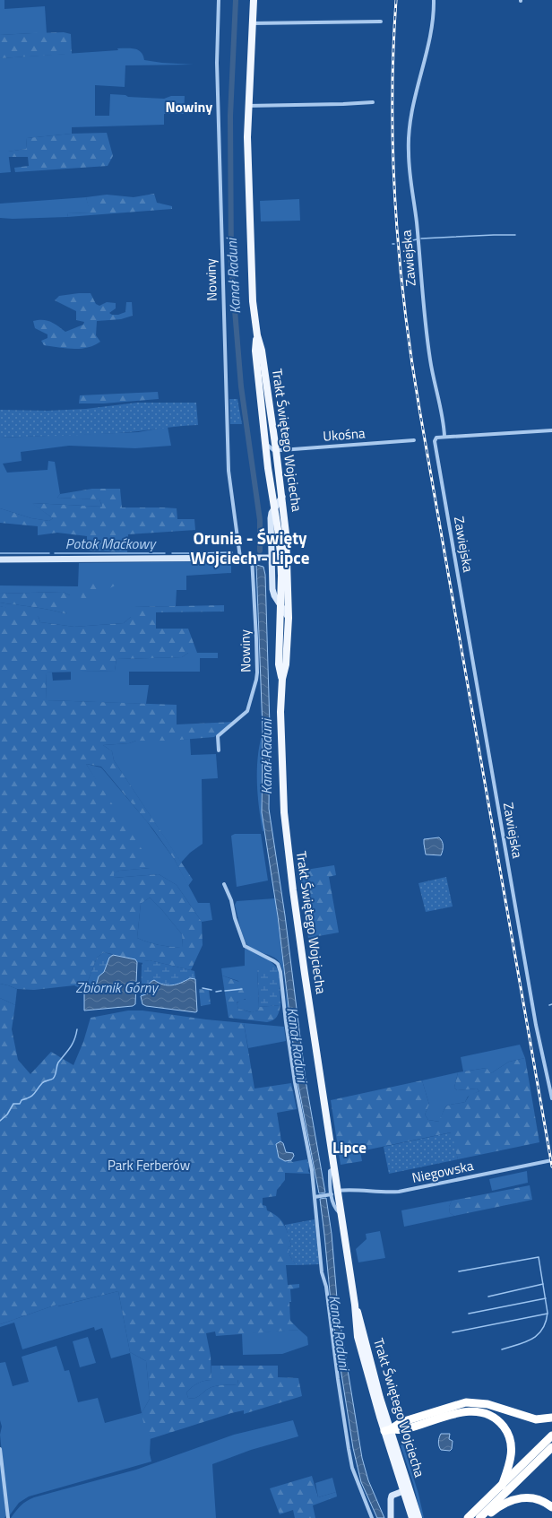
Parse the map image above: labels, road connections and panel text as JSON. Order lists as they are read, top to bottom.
{
  "streets": {
    "main road": ["Trakt Świętego Wojciecha"],
    "street": [
      "Zawiejska",
      "Nowiny",
      "Ukośna",
      "Niegowska"
    ]
  },
  "crossings": [
    ["Ukośna", "Trakt Świętego Wojciecha"],
    ["Trakt Świętego Wojciecha", "Niegowska"]
  ],
  "districts": ["Nowiny", "Orunia - Święty Wojciech - Lipce", "Lipce"],
  "water": ["Kanał Raduni", "Potok Maćkowy", "Zbiornik Górny"],
  "parks": ["Park Ferberów"]
}
